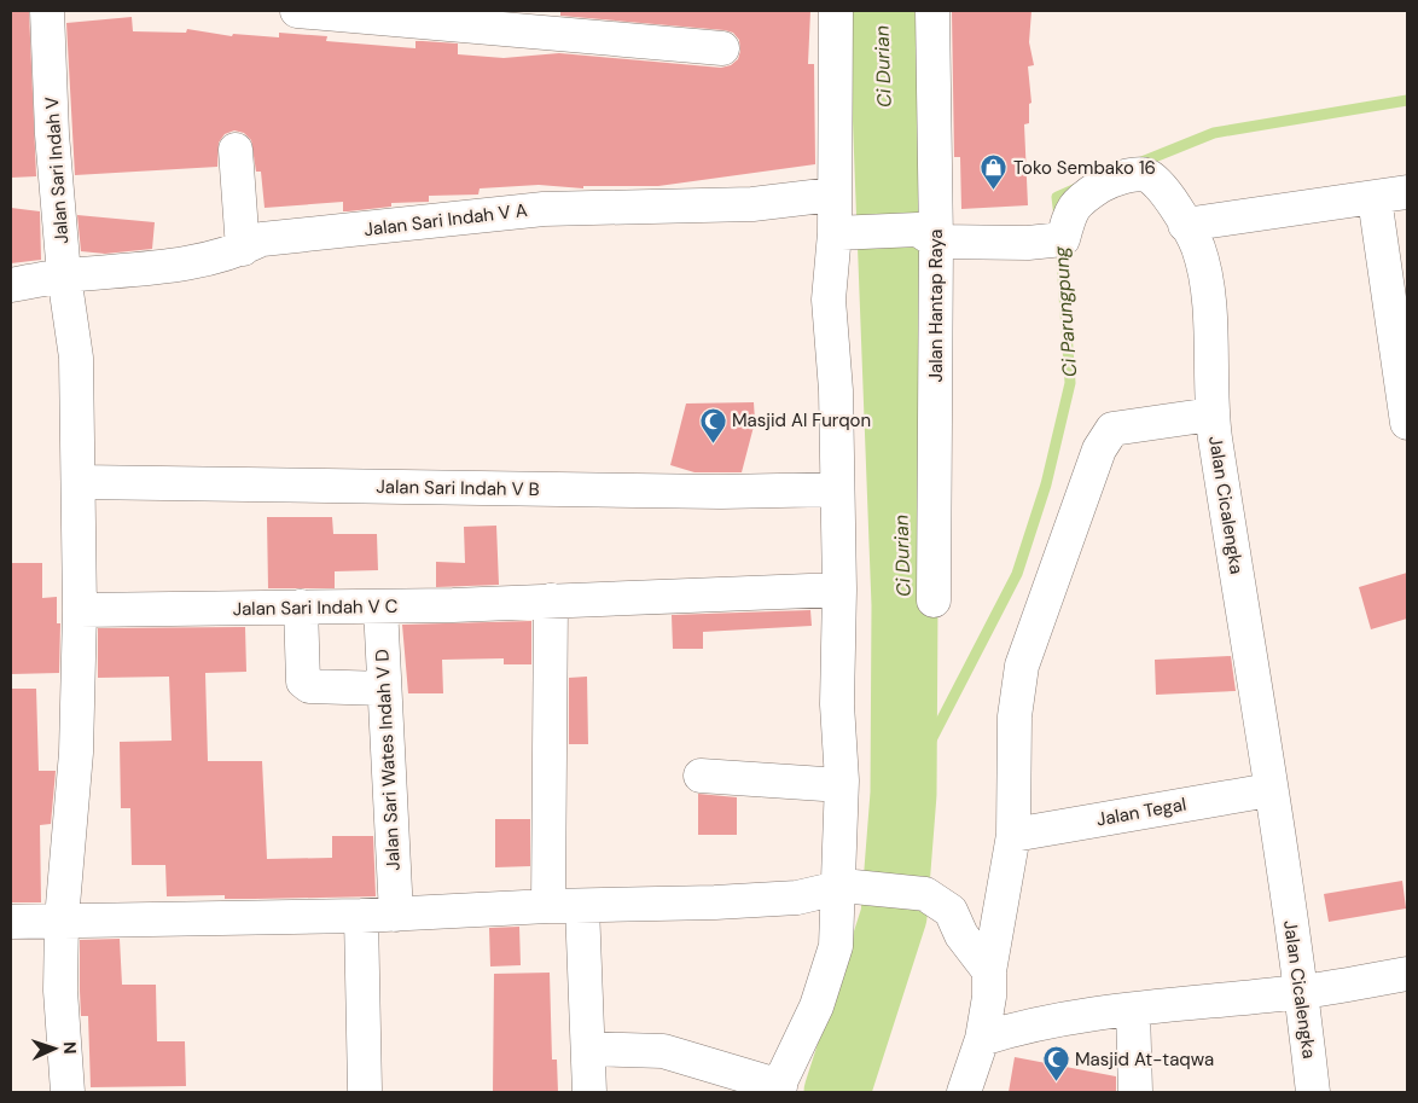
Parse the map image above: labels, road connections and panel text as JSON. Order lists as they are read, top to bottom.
{
  "streets": {
    "street": [
      "Jalan Sari Indah V",
      "Jalan Sari Indah V A",
      "Jalan Hantap Raya",
      "Jalan Sari Indah V B",
      "Jalan Cicalengka",
      "Jalan Sari Indah V C",
      "Jalan Sari Wates Indah V D",
      "Jalan Tegal"
    ]
  },
  "crossings": [
    ["Jalan Sari Indah V", "Jalan Sari Indah V A"],
    ["Jalan Sari Indah V", "Jalan Sari Indah V B"],
    ["Jalan Sari Indah V", "Jalan Sari Indah V C"],
    ["Jalan Hantap Raya", "Jalan Cicalengka"],
    ["Jalan Cicalengka", "Jalan Tegal"],
    ["Jalan Sari Indah V C", "Jalan Sari Wates Indah V D"]
  ],
  "water": ["Ci Durian", "Ci Parungpung"],
  "places": {
    "shop": ["Toko Sembako 16"],
    "mosque": ["Masjid Al Furqon", "Masjid At-taqwa"]
  },
  "north": "right"
}
